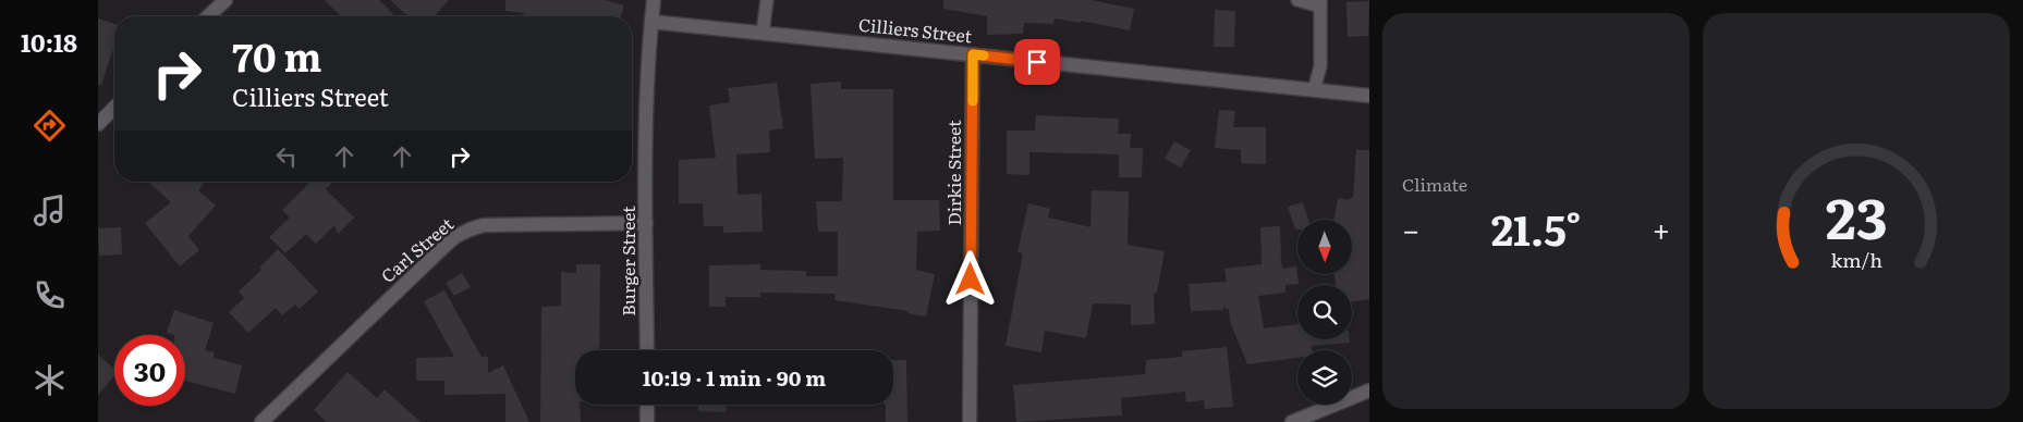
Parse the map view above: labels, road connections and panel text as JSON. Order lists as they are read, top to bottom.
{
  "streets": {
    "street": [
      "Cilliers Street",
      "Dirkie Street",
      "Carl Street",
      "Burger Street"
    ]
  },
  "crossings": [
    ["Cilliers Street", "Dirkie Street"],
    ["Cilliers Street", "Burger Street"],
    ["Carl Street", "Burger Street"]
  ],
  "north": "bottom",
  "page": {
    "tabs": "10:18",
    "tile": "Climate",
    "turn": ["70 m", "Cilliers Street"],
    "heat": ["−", "21.5°", "+"],
    "limit": "30",
    "trip": "10:19 · 1 min · 90 m",
    "gauge": ["23", "km/h"]
  }
}
